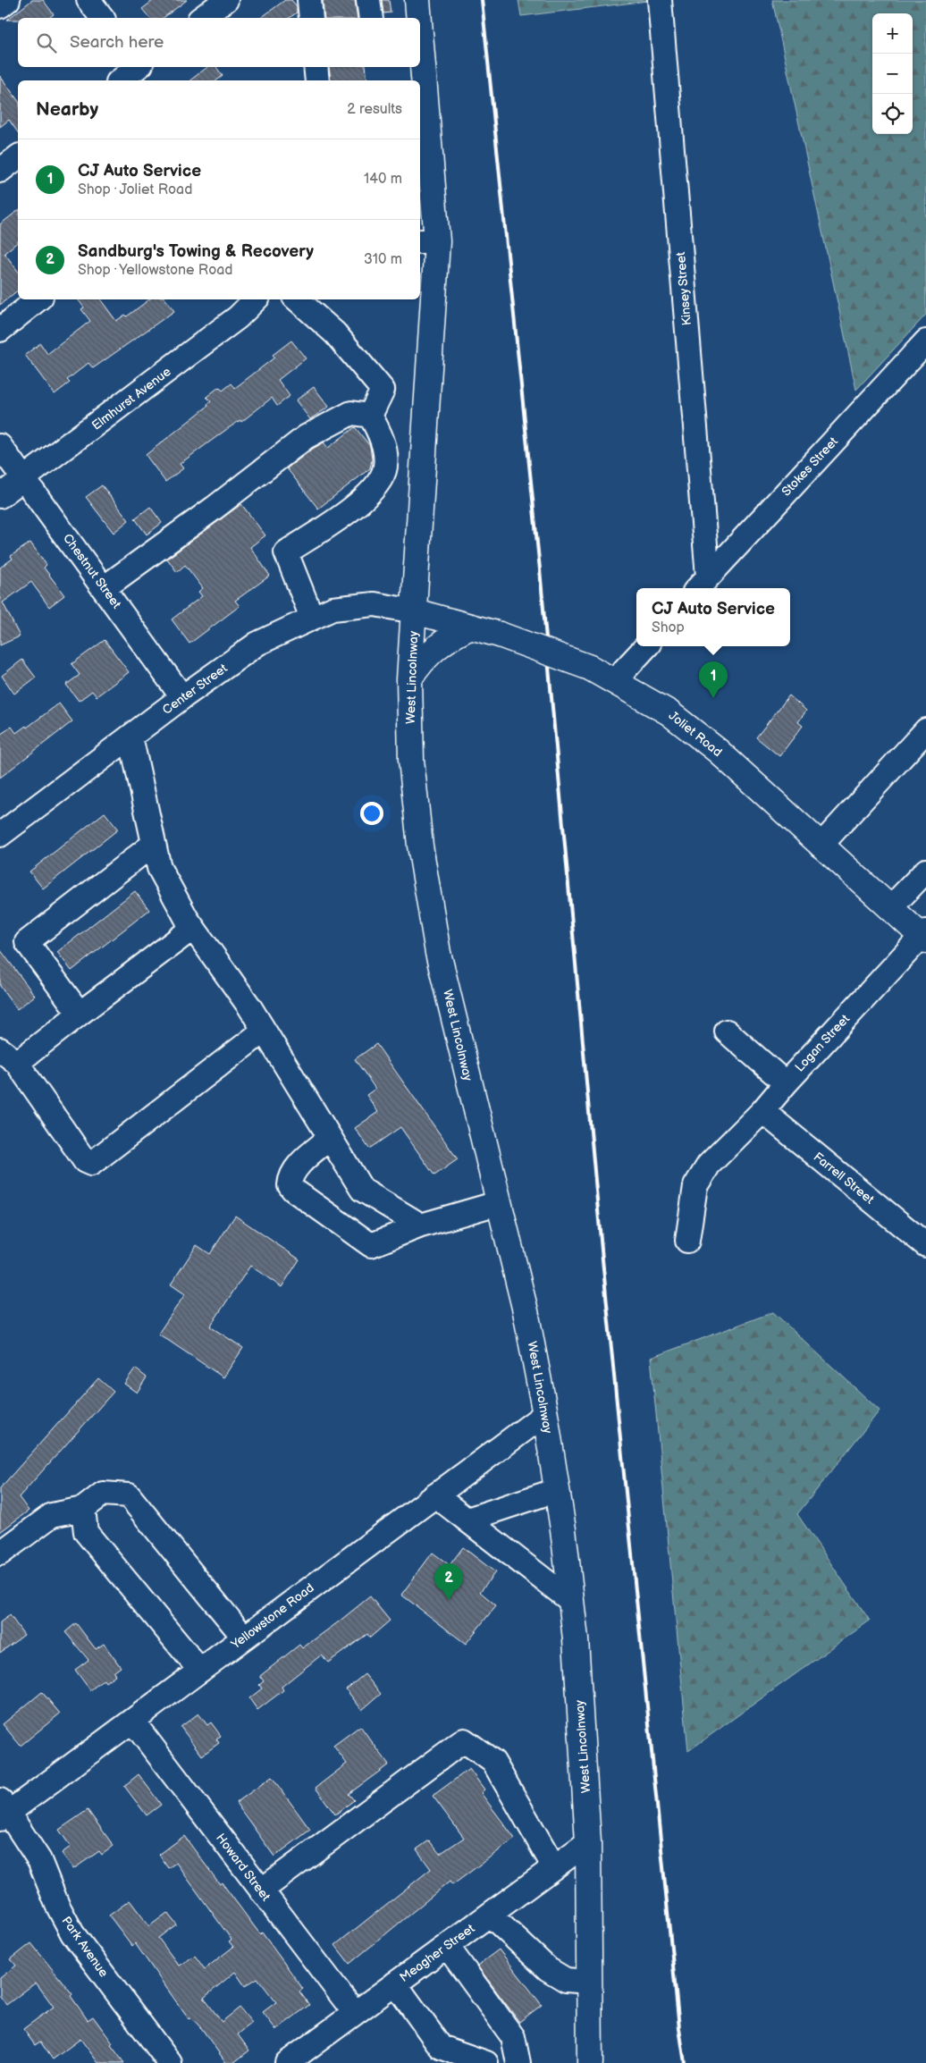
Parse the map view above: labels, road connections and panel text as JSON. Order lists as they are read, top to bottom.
{
  "streets": {
    "main road": ["West Lincolnway", "Joliet Road"],
    "street": [
      "Kinsey Street",
      "Elmhurst Avenue",
      "Stokes Street",
      "Chestnut Street",
      "Center Street",
      "Logan Street",
      "Farrell Street",
      "Yellowstone Road",
      "Howard Street",
      "Park Avenue",
      "Meagher Street"
    ]
  },
  "crossings": [
    ["Kinsey Street", "Stokes Street"],
    ["Elmhurst Avenue", "Chestnut Street"],
    ["Chestnut Street", "Center Street"],
    ["West Lincolnway", "Center Street"],
    ["West Lincolnway", "Joliet Road"],
    ["West Lincolnway", "Yellowstone Road"],
    ["West Lincolnway", "Meagher Street"],
    ["Center Street", "Joliet Road"],
    ["Joliet Road", "Logan Street"],
    ["Logan Street", "Farrell Street"],
    ["Yellowstone Road", "Howard Street"],
    ["Yellowstone Road", "Park Avenue"],
    ["Howard Street", "Meagher Street"]
  ],
  "page": {
    "map_buttons": ["+", "−"],
    "search": "Search here",
    "heading": ["Nearby", "2 results"],
    "list": [
      {
        "mark": "1",
        "name": "CJ Auto Service",
        "note": "Shop · Joliet Road",
        "value": "140 m"
      },
      {
        "mark": "2",
        "name": "Sandburg's Towing & Recovery",
        "note": "Shop · Yellowstone Road",
        "value": "310 m"
      }
    ],
    "popup": ["CJ Auto Service", "Shop"],
    "pins": ["1", "2"]
  }
}
